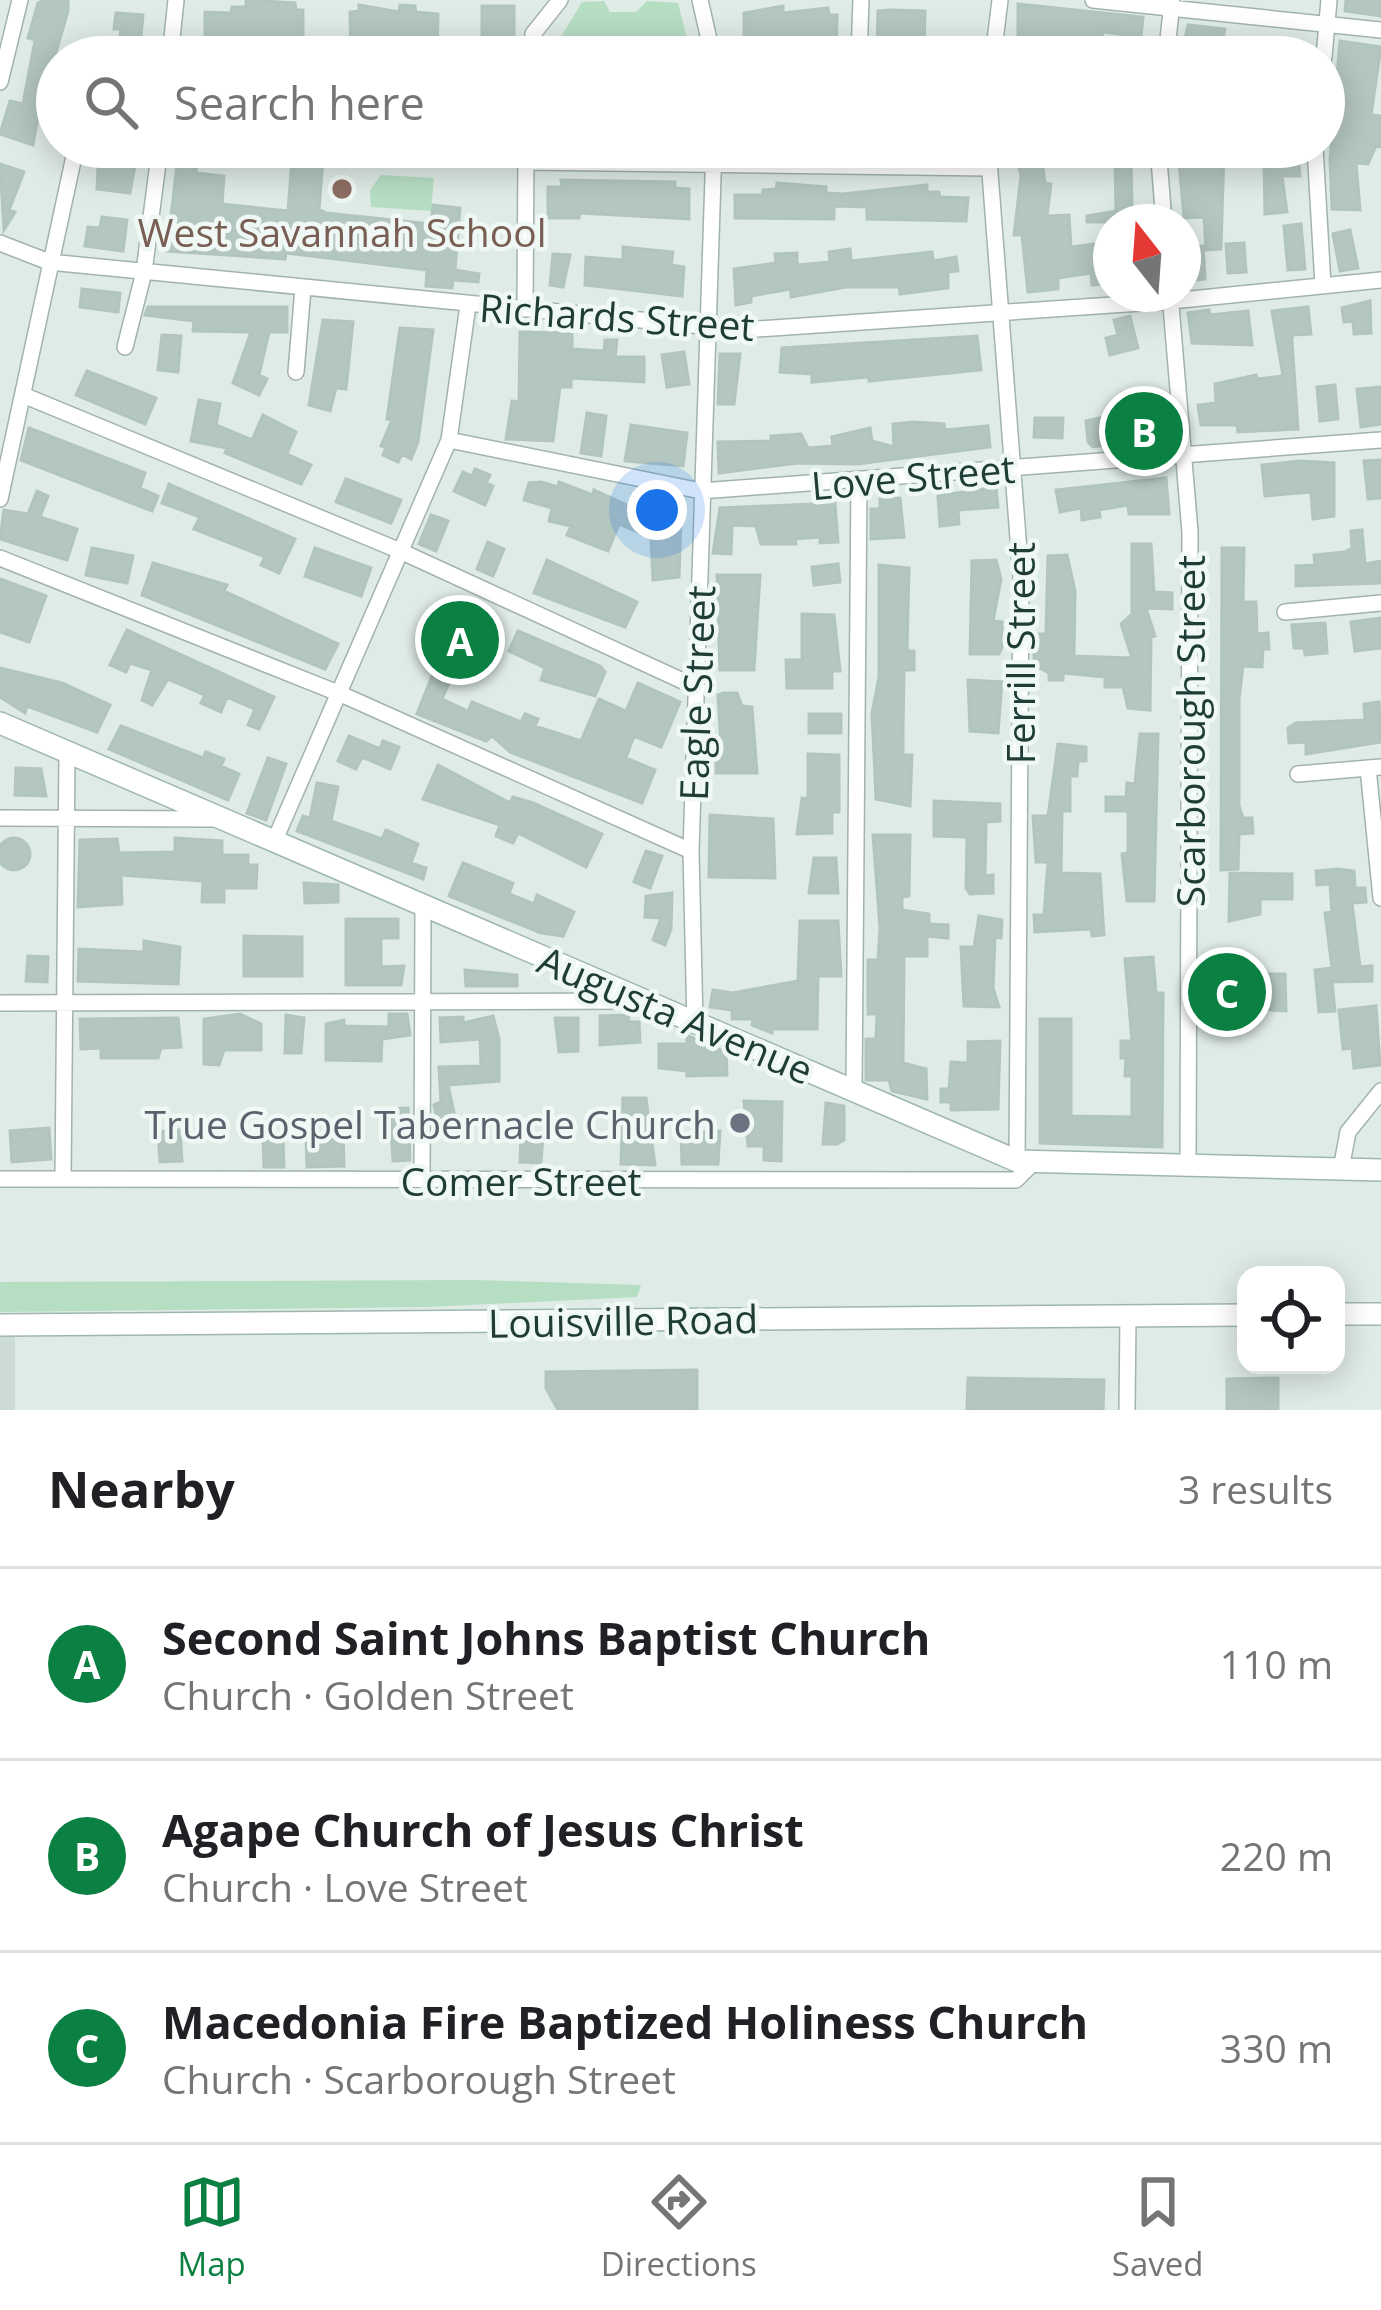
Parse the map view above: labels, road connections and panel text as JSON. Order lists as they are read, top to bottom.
{
  "streets": {
    "main road": ["Augusta Avenue", "Louisville Road"],
    "street": [
      "Richards Street",
      "Love Street",
      "Ferrill Street",
      "Eagle Street",
      "Scarborough Street",
      "Comer Street"
    ]
  },
  "crossings": [
    ["Richards Street", "Ferrill Street"],
    ["Richards Street", "Eagle Street"],
    ["Love Street", "Ferrill Street"],
    ["Love Street", "Eagle Street"],
    ["Love Street", "Scarborough Street"],
    ["Ferrill Street", "Augusta Avenue"],
    ["Ferrill Street", "Comer Street"],
    ["Eagle Street", "Augusta Avenue"],
    ["Scarborough Street", "Augusta Avenue"],
    ["Augusta Avenue", "Comer Street"]
  ],
  "places": ["West Savannah School", "True Gospel Tabernacle Church"],
  "north": "top",
  "page": {
    "search": "Search here",
    "pins": ["B", "A", "C"],
    "heading": ["Nearby", "3 results"],
    "list": [
      {
        "mark": "A",
        "name": "Second Saint Johns Baptist Church",
        "note": "Church · Golden Street",
        "value": "110 m"
      },
      {
        "mark": "B",
        "name": "Agape Church of Jesus Christ",
        "note": "Church · Love Street",
        "value": "220 m"
      },
      {
        "mark": "C",
        "name": "Macedonia Fire Baptized Holiness Church",
        "note": "Church · Scarborough Street",
        "value": "330 m"
      }
    ],
    "nav": ["Map", "Directions", "Saved"]
  }
}
